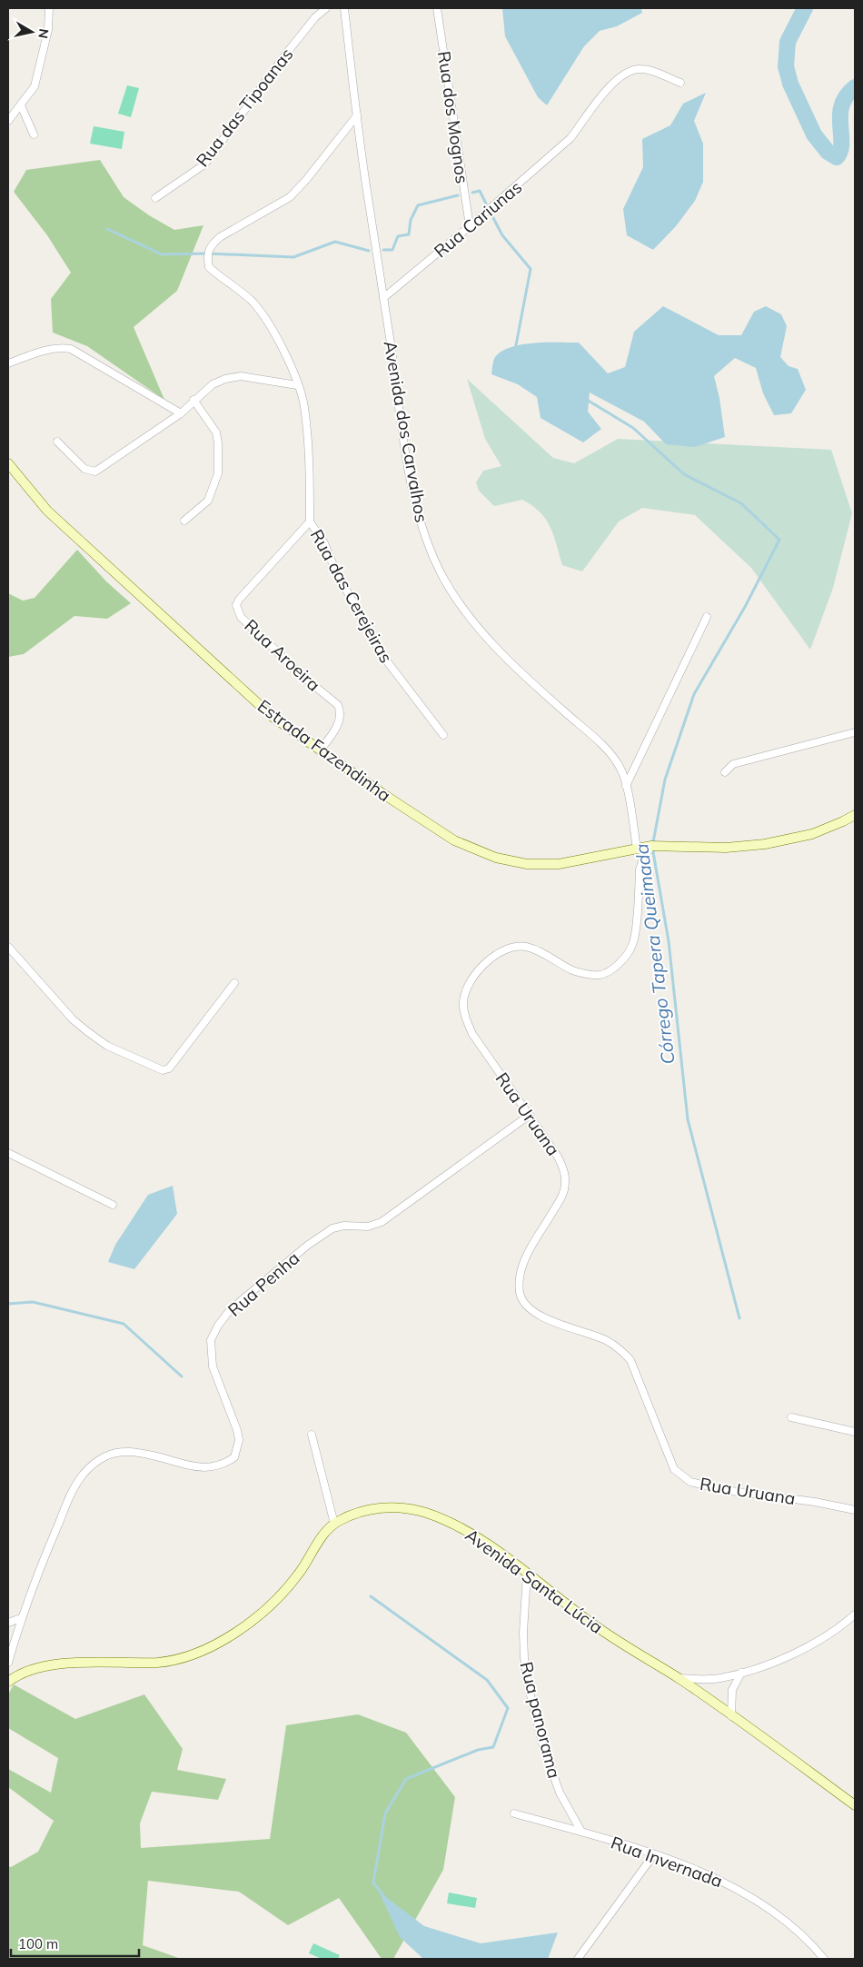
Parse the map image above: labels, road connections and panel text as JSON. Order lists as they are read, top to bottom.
{
  "streets": {
    "street": [
      "Rua das Tipoanas",
      "Rua dos Mognos",
      "Rua Cariunas",
      "Avenida dos Carvalhos",
      "Rua das Cerejeiras",
      "Rua Aroeira",
      "Estrada Fazendinha",
      "Rua Uruana",
      "Rua Penha",
      "Avenida Santa Lúcia",
      "Rua panorama",
      "Rua Invernada"
    ]
  },
  "crossings": [
    ["Rua dos Mognos", "Rua Cariunas"],
    ["Rua Cariunas", "Avenida dos Carvalhos"],
    ["Avenida dos Carvalhos", "Estrada Fazendinha"],
    ["Rua das Cerejeiras", "Rua Aroeira"],
    ["Rua Aroeira", "Estrada Fazendinha"],
    ["Rua Uruana", "Rua Penha"],
    ["Avenida Santa Lúcia", "Rua panorama"],
    ["Rua panorama", "Rua Invernada"]
  ],
  "water": ["Córrego Tapera Queimada"],
  "scale_bar": "100 m",
  "north": "right"
}
